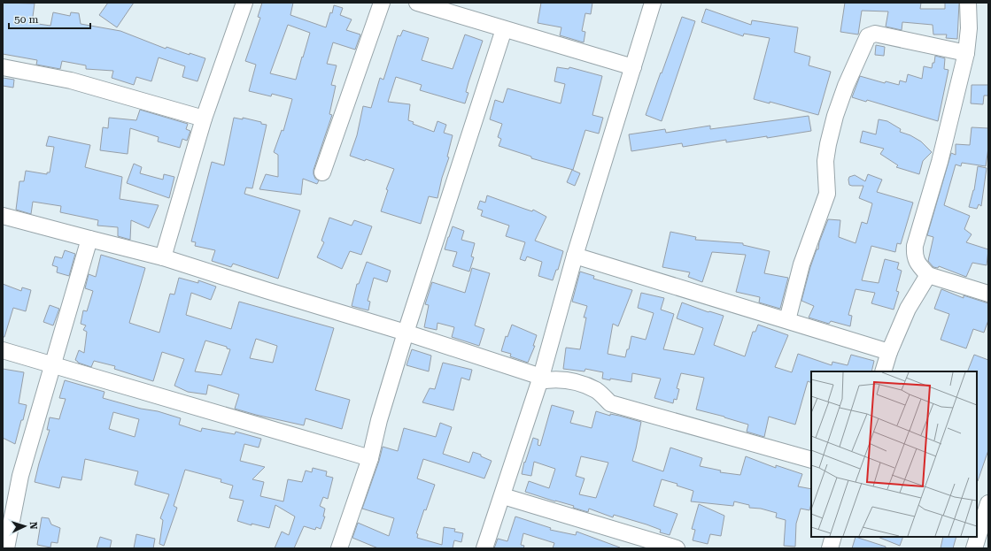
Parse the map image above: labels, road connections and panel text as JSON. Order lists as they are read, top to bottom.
{
  "scale_bar": "50 m",
  "north": "right"
}
